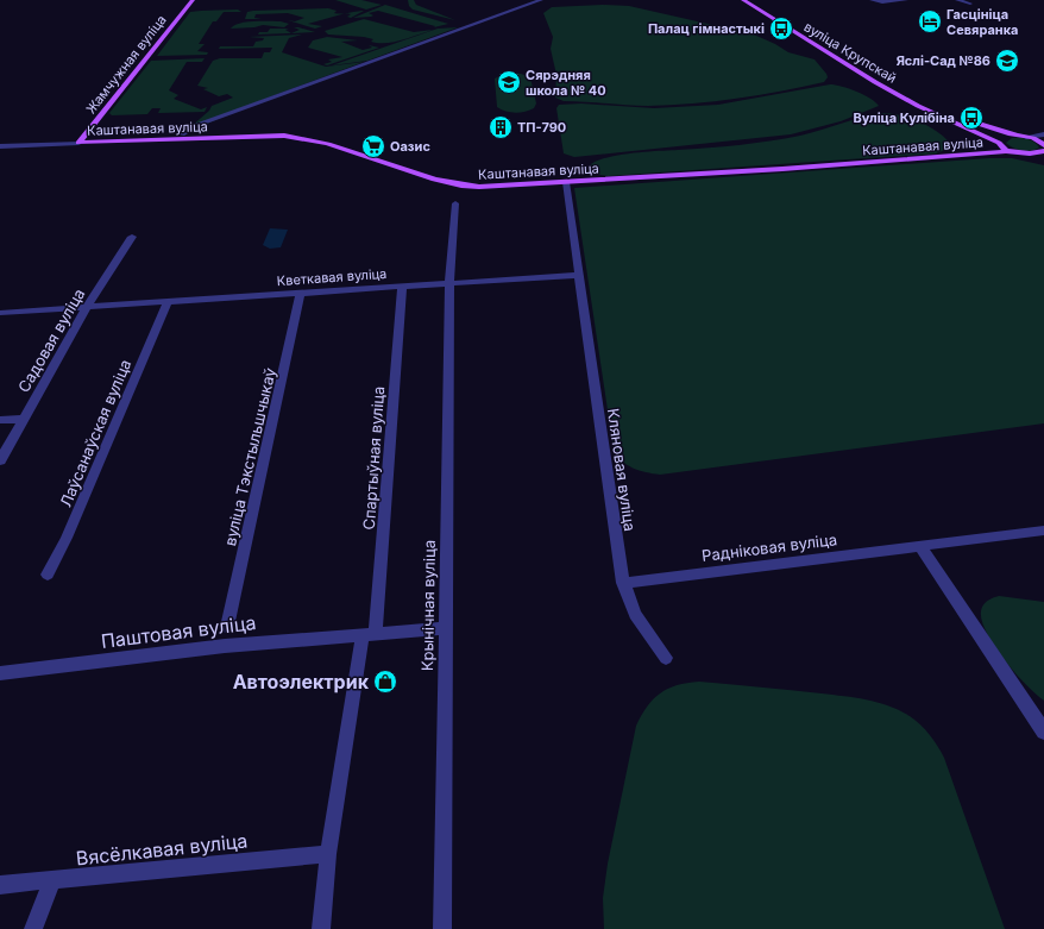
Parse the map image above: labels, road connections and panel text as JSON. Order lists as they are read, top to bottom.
{
  "streets": {
    "main road": ["вуліца Крупскай", "Жамчужная вуліца", "Каштанавая вуліца"],
    "street": [
      "Кветкавая вуліца",
      "Садовая вуліца",
      "Лаўсанаўская вуліца",
      "вуліца Тэкстыльшчыкаў",
      "Спартыўная вуліца",
      "Кляновая вуліца",
      "Радніковая вуліца",
      "Крынічная вуліца",
      "Паштовая вуліца",
      "Вясёлкавая вуліца"
    ]
  },
  "crossings": [
    ["вуліца Крупскай", "Каштанавая вуліца"],
    ["Жамчужная вуліца", "Каштанавая вуліца"],
    ["Каштанавая вуліца", "Кляновая вуліца"],
    ["Кветкавая вуліца", "Садовая вуліца"],
    ["Кветкавая вуліца", "Лаўсанаўская вуліца"],
    ["Кветкавая вуліца", "вуліца Тэкстыльшчыкаў"],
    ["Кветкавая вуліца", "Спартыўная вуліца"],
    ["Кветкавая вуліца", "Кляновая вуліца"],
    ["Кветкавая вуліца", "Крынічная вуліца"],
    ["Спартыўная вуліца", "Паштовая вуліца"],
    ["Кляновая вуліца", "Радніковая вуліца"],
    ["Крынічная вуліца", "Паштовая вуліца"]
  ],
  "places": {
    "hotel": ["Гасцініца Севяранка"],
    "bus stop": ["Палац гімнастыкі", "Вуліца Кулібіна"],
    "school or university": ["Яслі-Сад №86", "Сярэдняя школа № 40"],
    "building": ["ТП-790"],
    "supermarket": ["Оазис"],
    "shop": ["Автоэлектрик"]
  }
}
